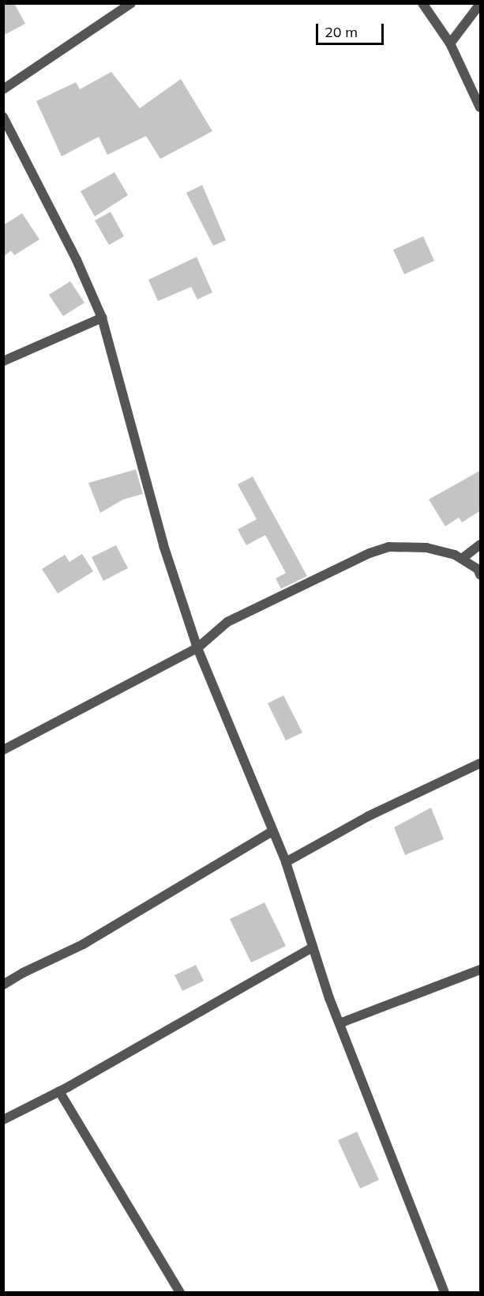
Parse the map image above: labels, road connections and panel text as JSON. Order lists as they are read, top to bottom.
{
  "scale_bar": "20 m"
}
